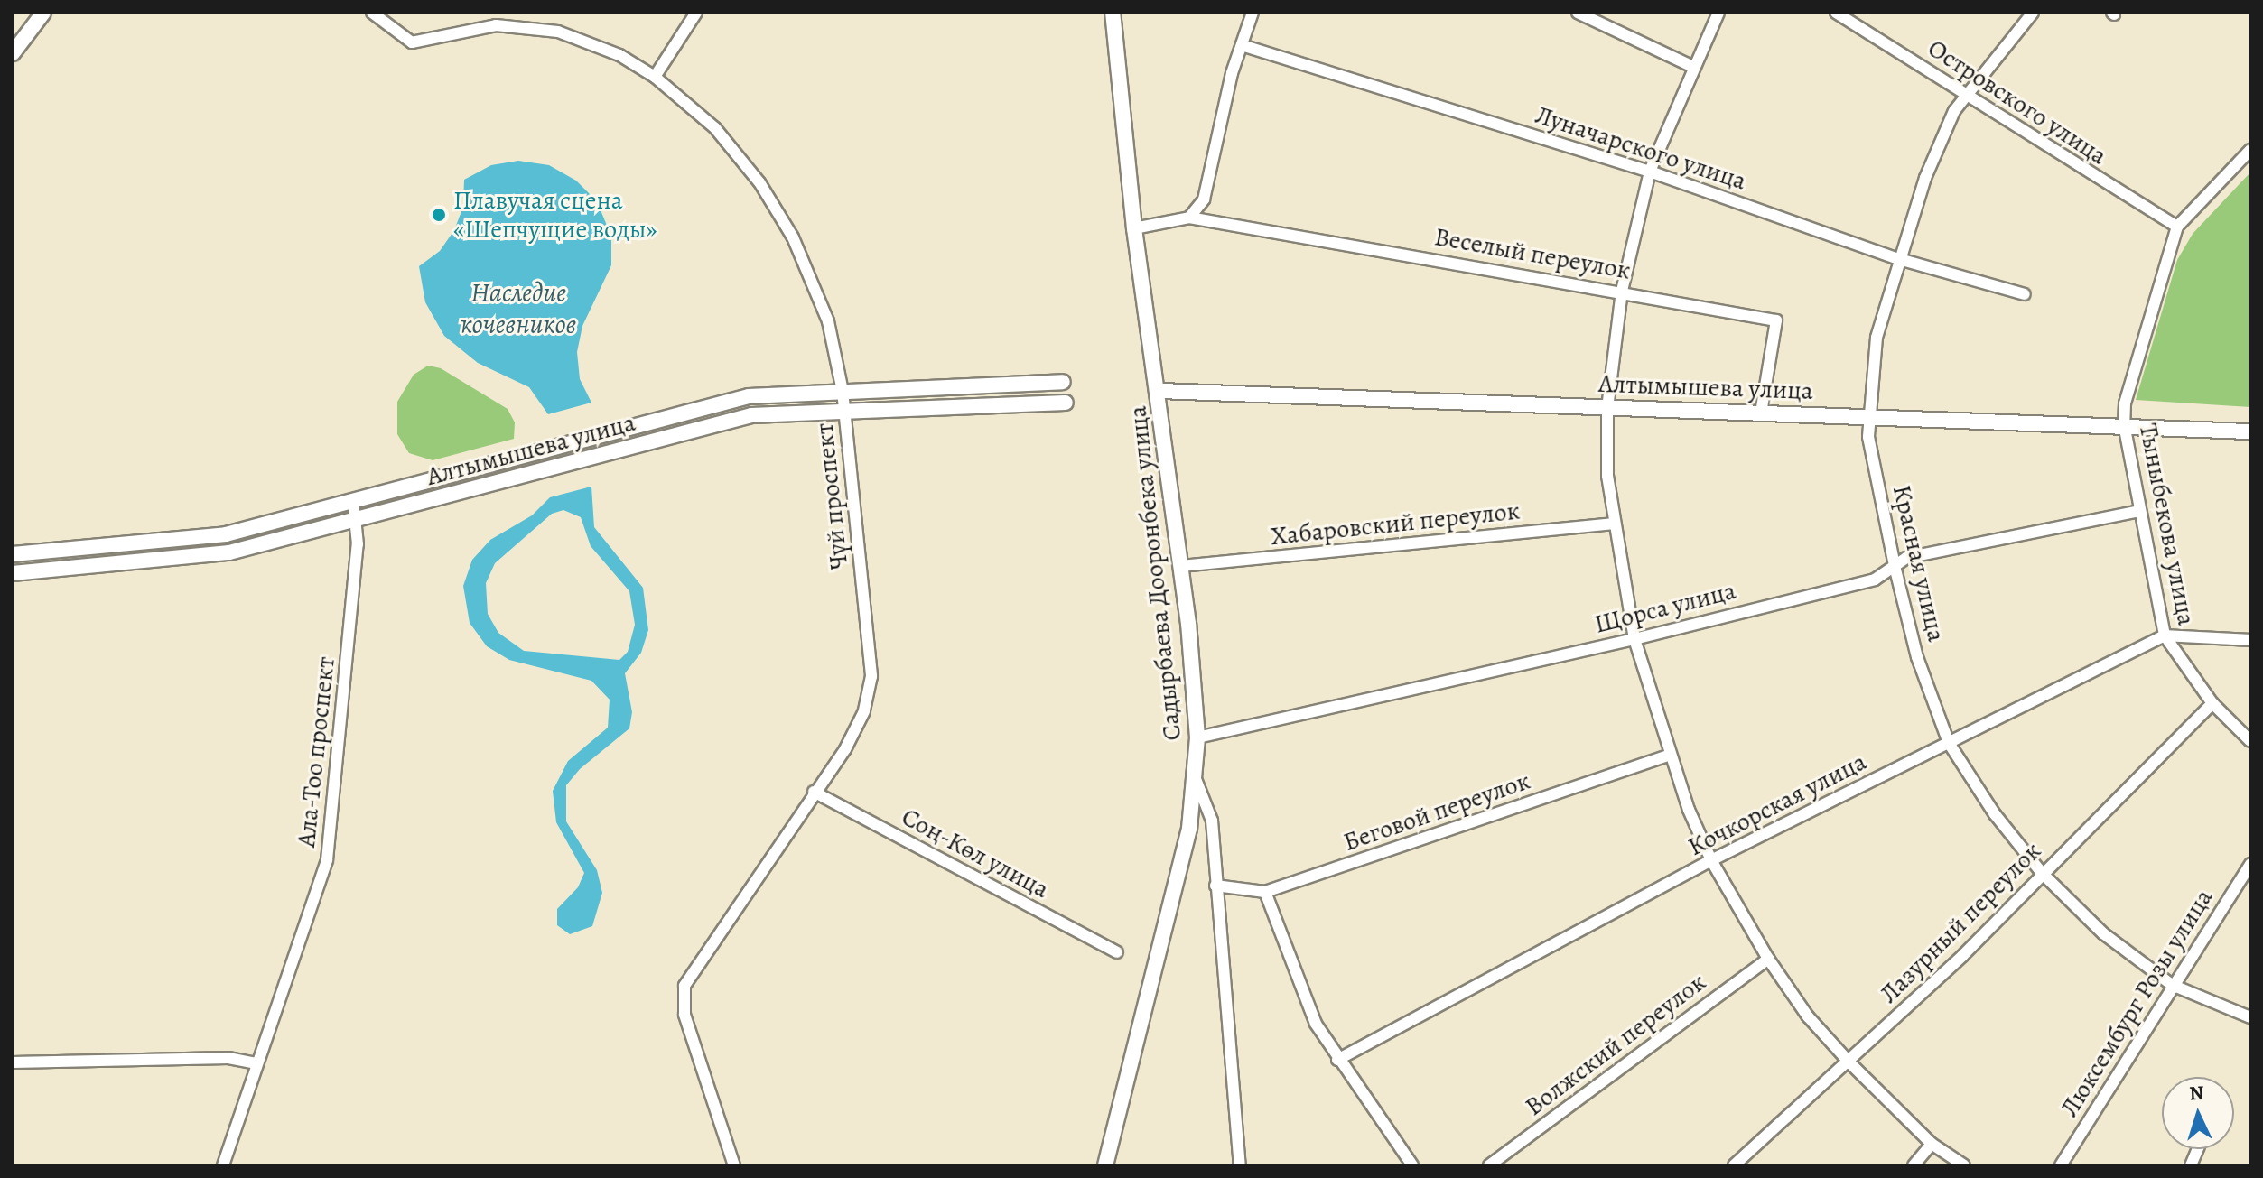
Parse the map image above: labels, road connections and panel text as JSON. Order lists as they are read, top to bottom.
{
  "streets": {
    "main road": ["Алтымышева улица", "Садырбаева Дооронбека улица"],
    "street": [
      "Островского улица",
      "Луначарского улица",
      "Веселый переулок",
      "Чүй проспект",
      "Хабаровский переулок",
      "Тыныбекова улица",
      "Красная улица",
      "Щорса улица",
      "Ала-Тоо проспект",
      "Кочкорская улица",
      "Беговой переулок",
      "Соң-Көл улица",
      "Лазурный переулок",
      "Люксембург Розы улица",
      "Волжский переулок"
    ]
  },
  "crossings": [
    ["Островского улица", "Тыныбекова улица"],
    ["Островского улица", "Красная улица"],
    ["Луначарского улица", "Красная улица"],
    ["Веселый переулок", "Алтымышева улица"],
    ["Алтымышева улица", "Чүй проспект"],
    ["Алтымышева улица", "Тыныбекова улица"],
    ["Алтымышева улица", "Красная улица"],
    ["Алтымышева улица", "Садырбаева Дооронбека улица"],
    ["Алтымышева улица", "Ала-Тоо проспект"],
    ["Чүй проспект", "Соң-Көл улица"],
    ["Хабаровский переулок", "Садырбаева Дооронбека улица"],
    ["Тыныбекова улица", "Щорса улица"],
    ["Тыныбекова улица", "Кочкорская улица"],
    ["Тыныбекова улица", "Лазурный переулок"],
    ["Красная улица", "Щорса улица"],
    ["Красная улица", "Кочкорская улица"],
    ["Красная улица", "Лазурный переулок"],
    ["Красная улица", "Люксембург Розы улица"],
    ["Садырбаева Дооронбека улица", "Щорса улица"]
  ],
  "water": ["Наследие кочевников"],
  "places": ["Плавучая сцена «Шепчущие воды»"],
  "north": "top"
}
